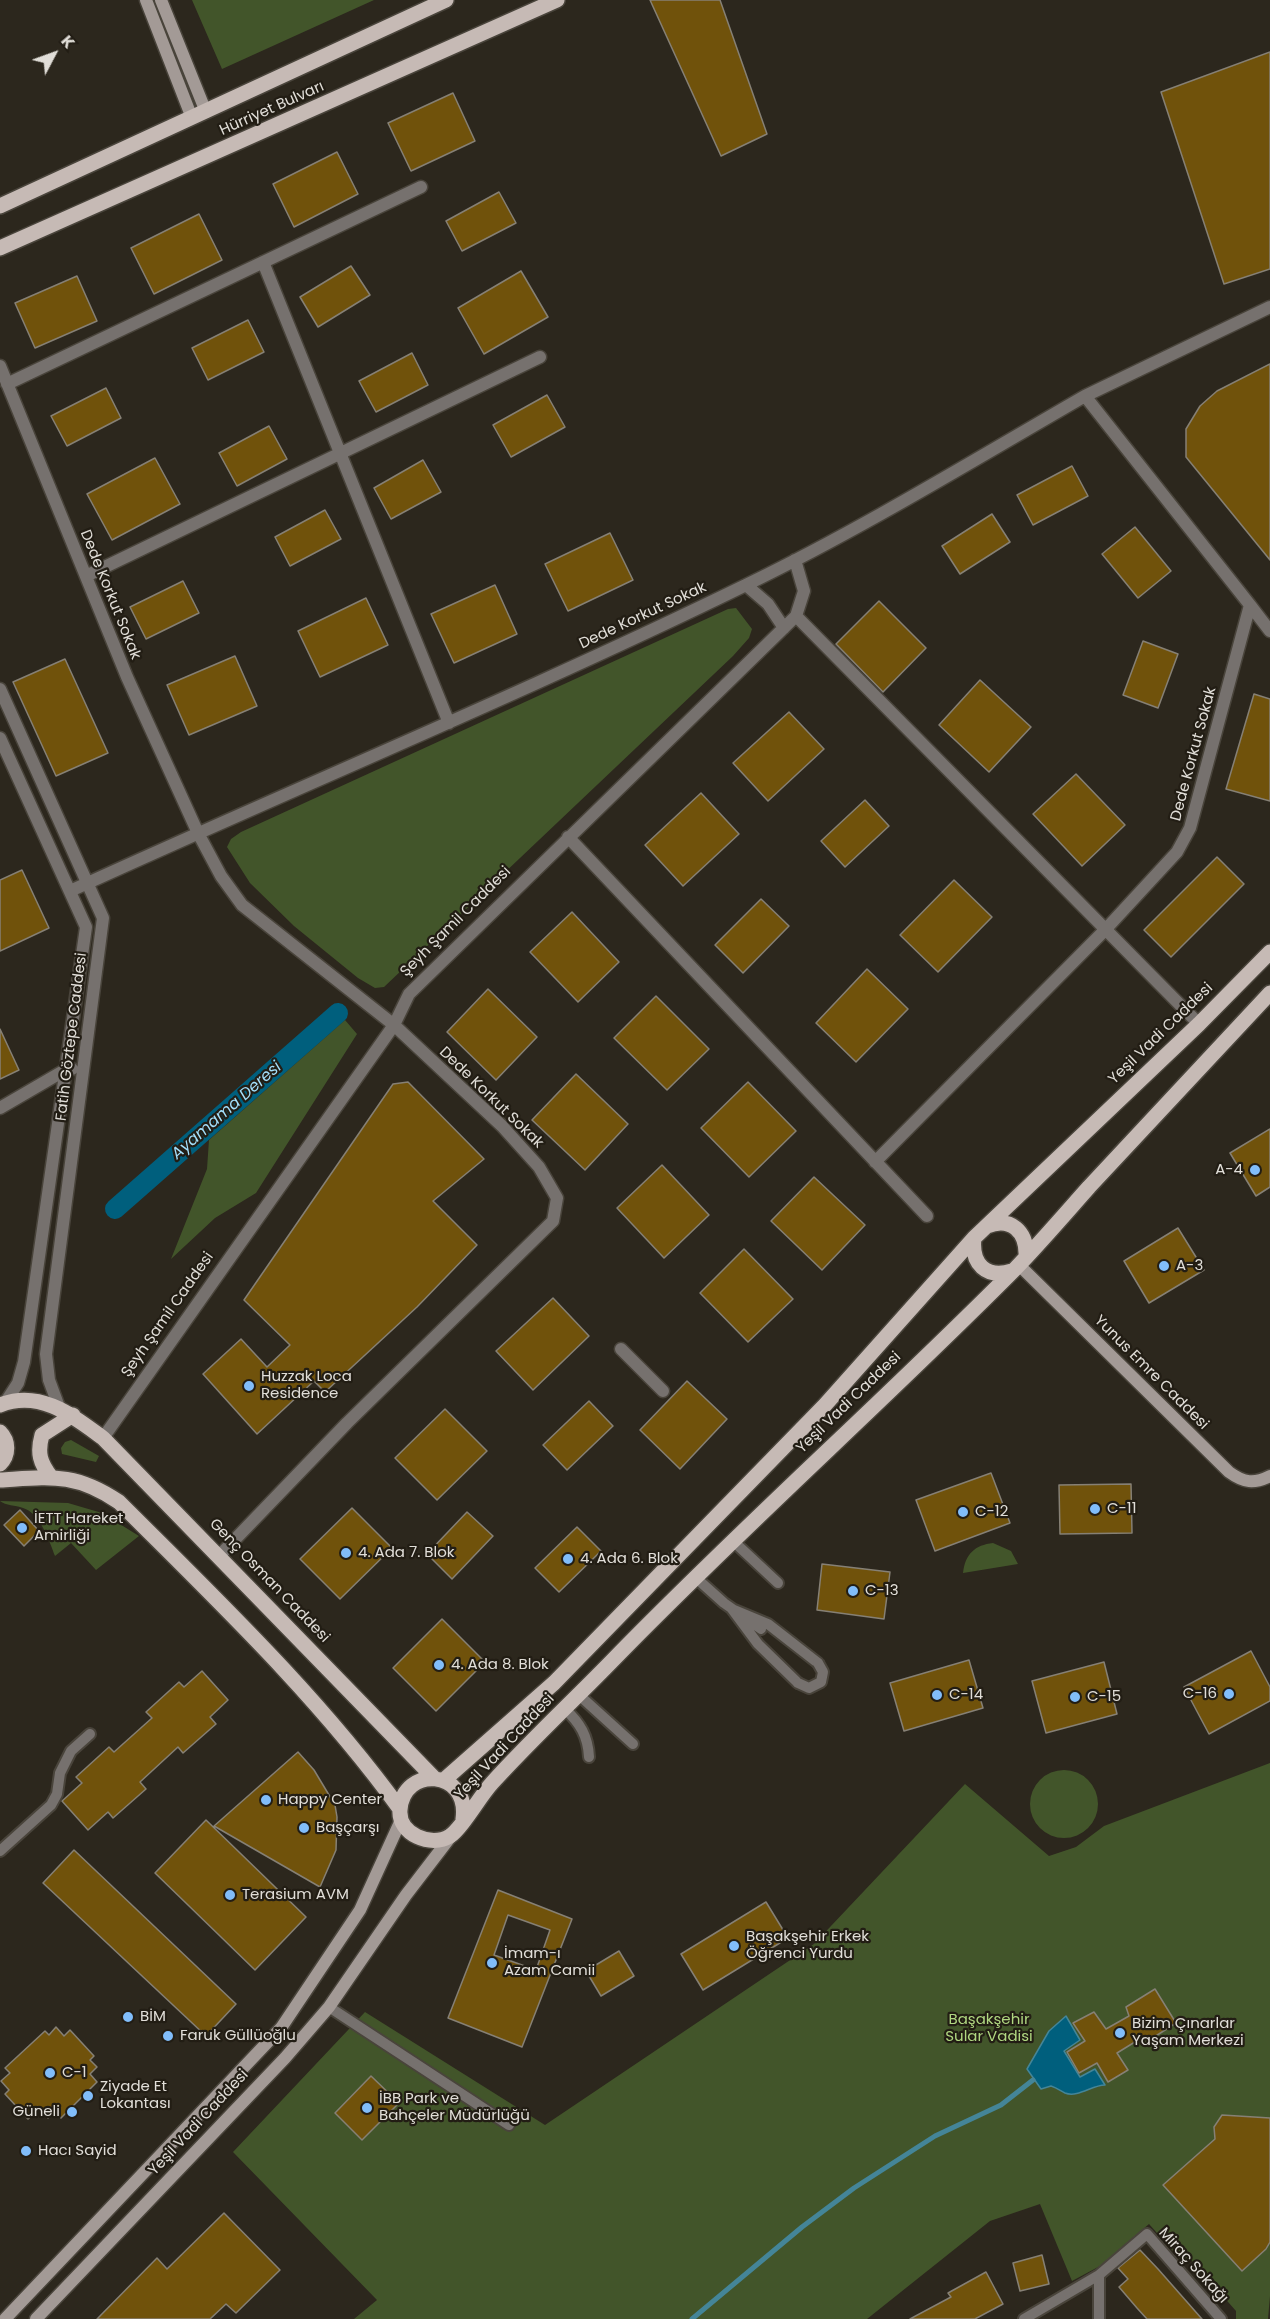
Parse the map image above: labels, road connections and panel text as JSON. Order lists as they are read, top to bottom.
{
  "streets": {
    "main road": [
      "Hürriyet Bulvarı",
      "Yeşil Vadi Caddesi",
      "Yunus Emre Caddesi",
      "Genç Osman Caddesi"
    ],
    "street": ["Dede Korkut Sokak", "Şeyh Şamil Caddesi", "Fatih Göztepe Caddesi"],
    "lane": ["Miraç Sokağı"]
  },
  "crossings": [
    ["Dede Korkut Sokak", "Şeyh Şamil Caddesi"],
    ["Dede Korkut Sokak", "Genç Osman Caddesi"],
    ["Şeyh Şamil Caddesi", "Genç Osman Caddesi"],
    ["Yeşil Vadi Caddesi", "Yunus Emre Caddesi"],
    ["Yeşil Vadi Caddesi", "Genç Osman Caddesi"],
    ["Fatih Göztepe Caddesi", "Genç Osman Caddesi"]
  ],
  "water": ["Ayamama Deresi"],
  "parks": ["Başakşehir Sular Vadisi"],
  "places": [
    "A-4",
    "A-3",
    "Huzzak Loca Residence",
    "C-11",
    "C-12",
    "İETT Hareket Amirliği",
    "4. Ada 7. Blok",
    "4. Ada 6. Blok",
    "C-13",
    "4. Ada 8. Blok",
    "C-16",
    "C-14",
    "C-15",
    "Happy Center",
    "Başçarşı",
    "Terasium AVM",
    "Başakşehir Erkek Öğrenci Yurdu",
    "İmam-ı Azam Camii",
    "BİM",
    "Bizim Çınarlar Yaşam Merkezi",
    "Faruk Güllüoğlu",
    "C-1",
    "Ziyade Et Lokantası",
    "İBB Park ve Bahçeler Müdürlüğü",
    "Güneli",
    "Hacı Sayid"
  ],
  "north": "top right"
}
